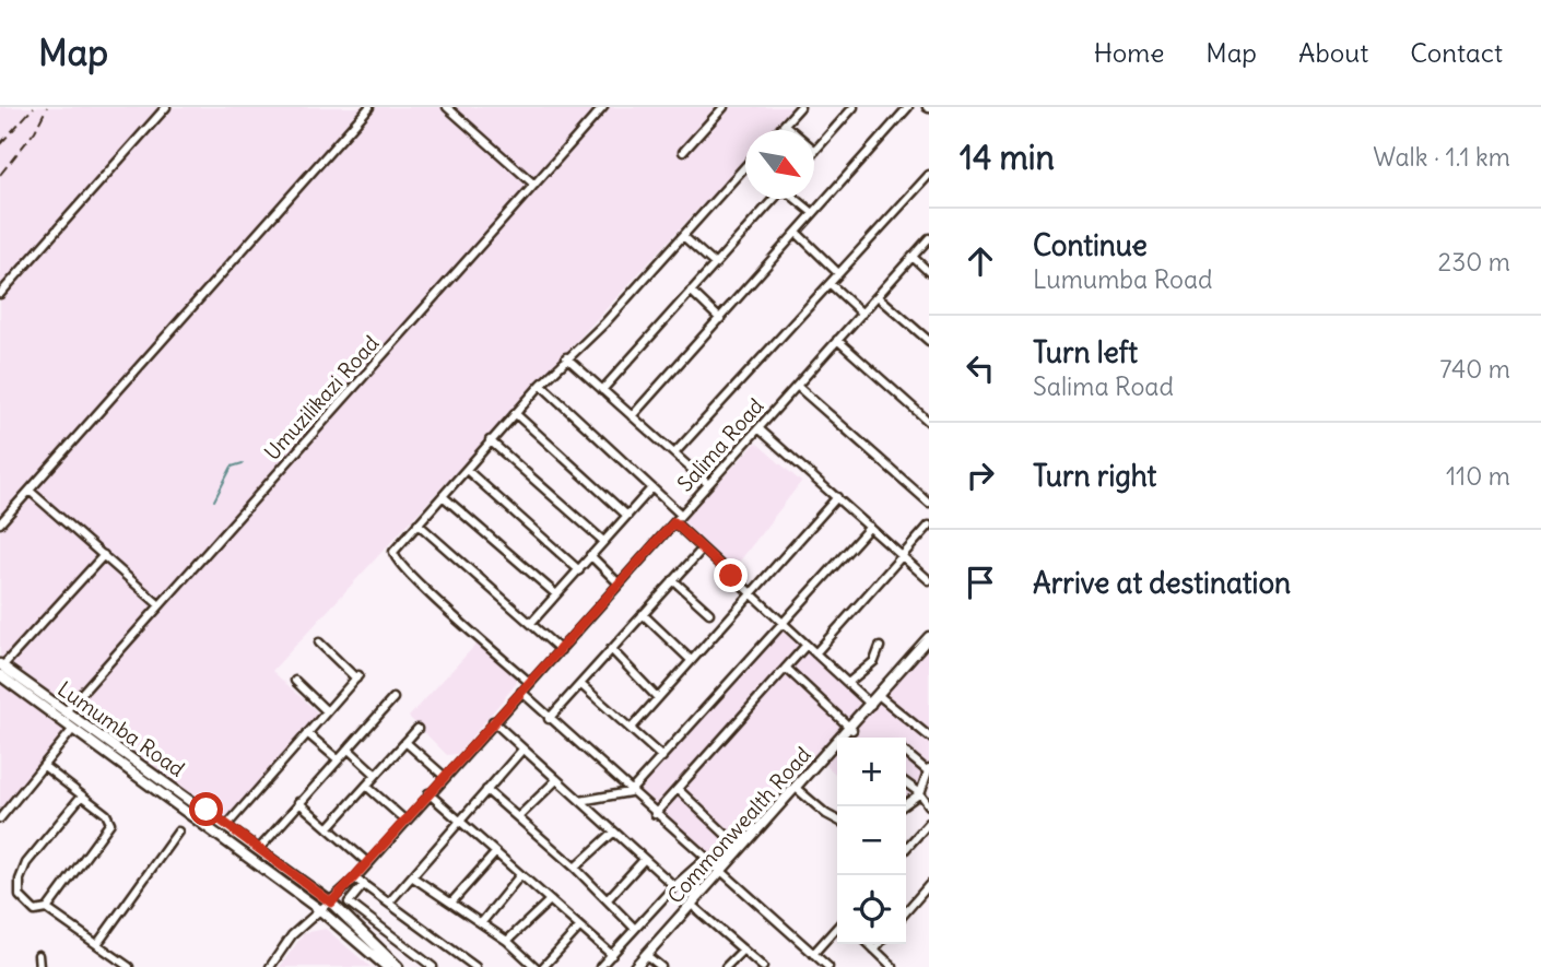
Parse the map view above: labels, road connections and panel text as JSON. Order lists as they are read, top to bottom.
{
  "streets": {
    "main road": ["Lumumba Road", "Commonwealth Road"],
    "street": ["Umuzilikazi Road", "Salima Road"]
  },
  "crossings": [
    ["Umuzilikazi Road", "Lumumba Road"],
    ["Salima Road", "Lumumba Road"]
  ],
  "north": "bottom right",
  "page": {
    "header": "Map",
    "nav": [
      "Home",
      "Map",
      "About",
      "Contact"
    ],
    "heading": ["14 min", "Walk · 1.1 km"],
    "list": [
      ["Continue", "Lumumba Road", "230 m"],
      ["Turn left", "Salima Road", "740 m"],
      ["Turn right", "110 m"],
      "Arrive at destination"
    ],
    "map_buttons": ["+", "−"]
  }
}
